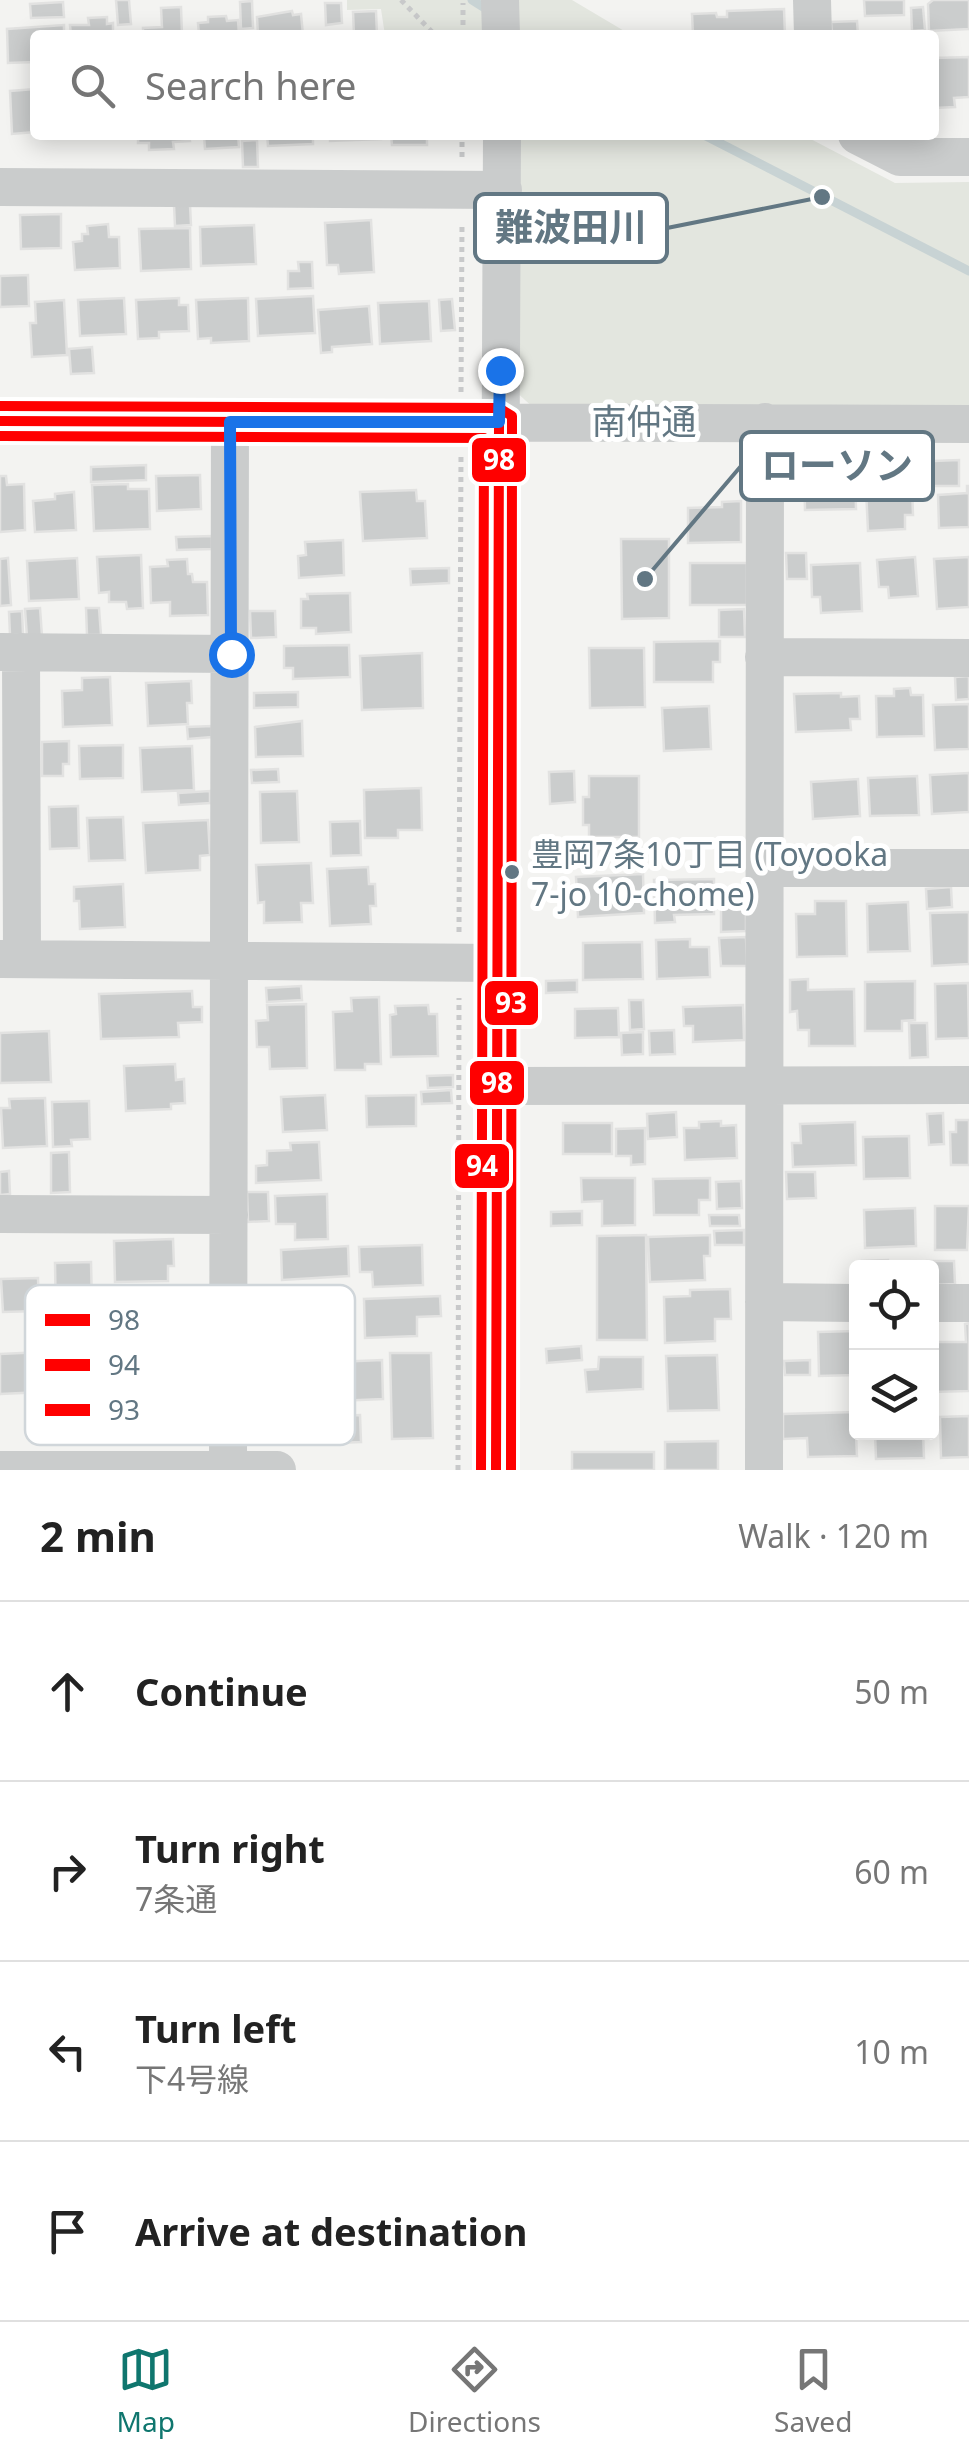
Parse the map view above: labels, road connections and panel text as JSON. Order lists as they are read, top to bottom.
{
  "streets": {
    "street": ["南仲通"]
  },
  "places": ["難波田川", "ローソン", "豊岡7条10丁目 (Toyooka 7-jo 10-chome)"],
  "lines": ["transit line 93", "transit line 98", "transit line 94"],
  "legend": ["98", "94", "93"],
  "page": {
    "search": "Search here",
    "heading": ["2 min", "Walk · 120 m"],
    "list": [
      ["Continue", "50 m"],
      ["Turn right", "7条通", "60 m"],
      ["Turn left", "下4号線", "10 m"],
      "Arrive at destination"
    ],
    "nav": ["Map", "Directions", "Saved"]
  }
}
